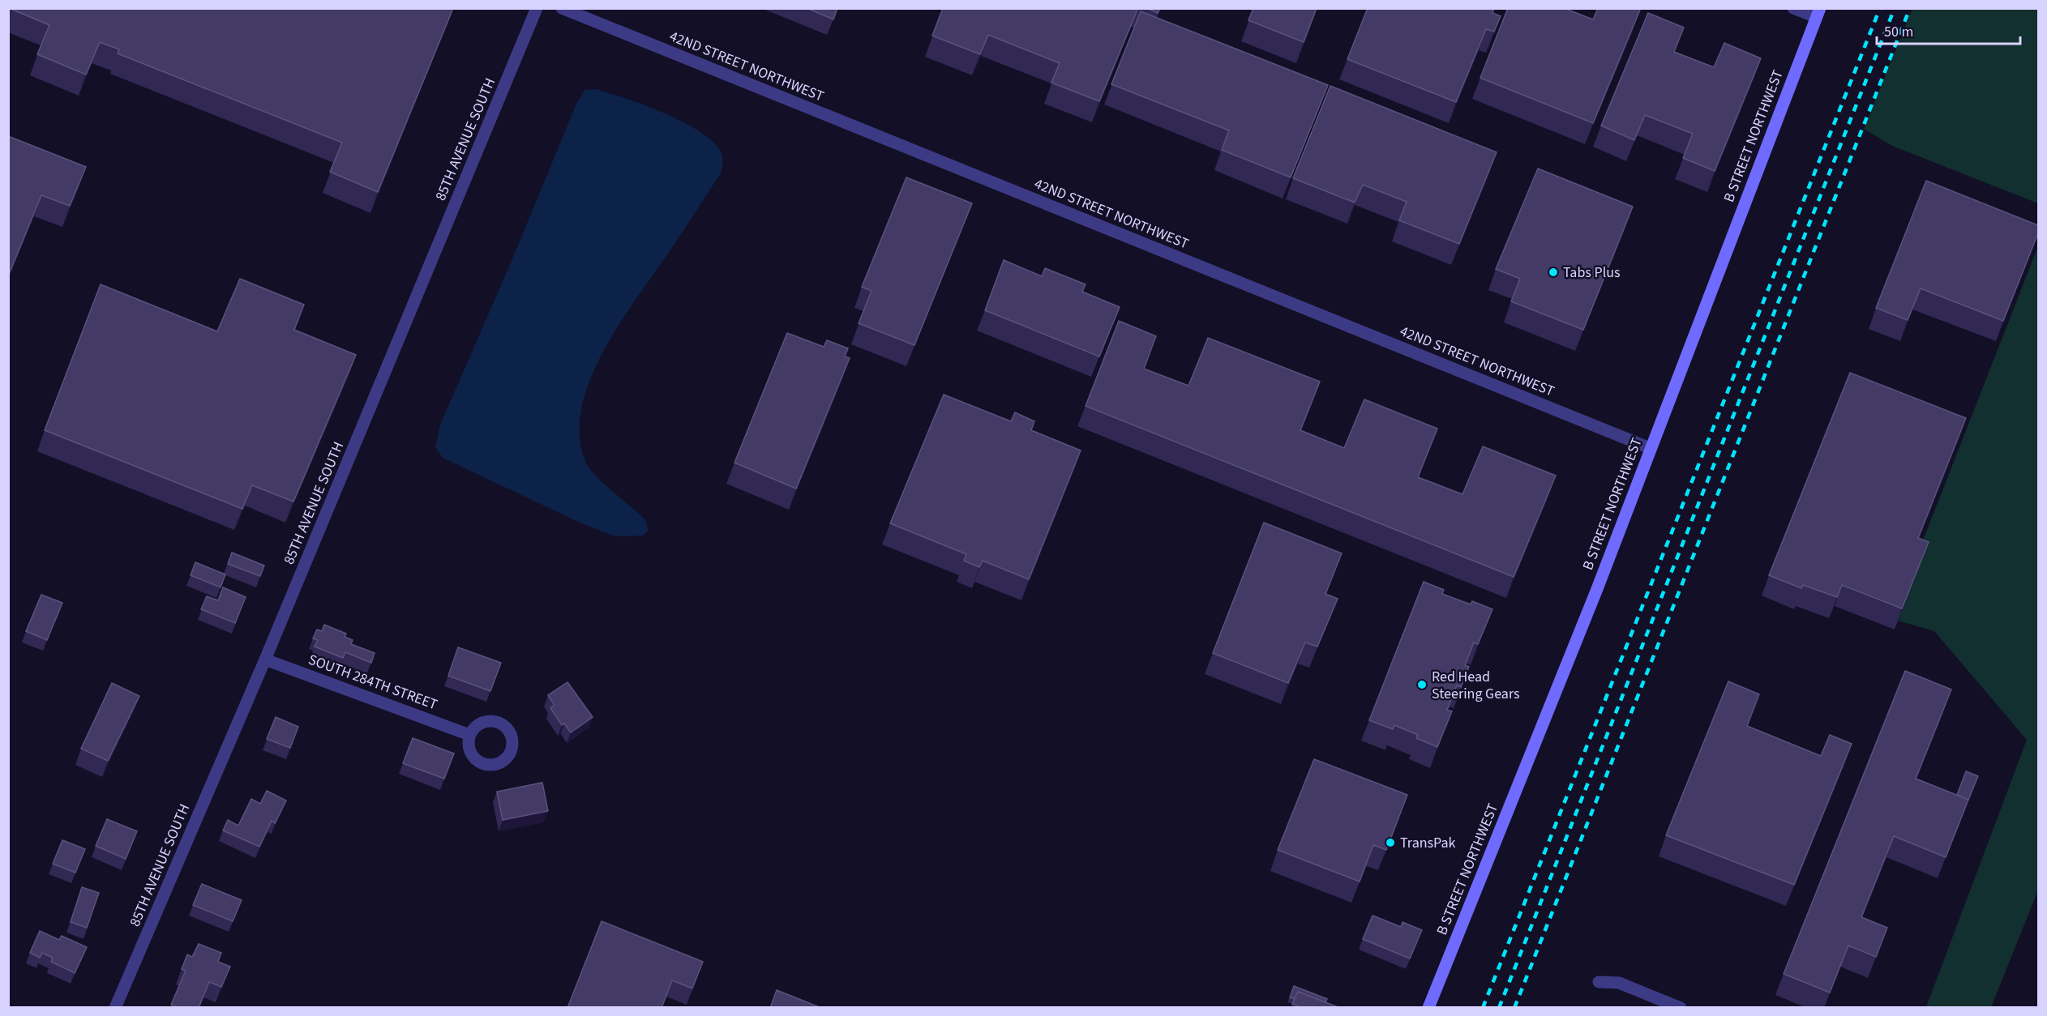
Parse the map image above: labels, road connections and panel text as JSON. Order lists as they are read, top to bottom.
{
  "streets": {
    "street": [
      "42ND STREET NORTHWEST",
      "B STREET NORTHWEST",
      "85TH AVENUE SOUTH",
      "SOUTH 284TH STREET"
    ]
  },
  "crossings": [
    ["42ND STREET NORTHWEST", "B STREET NORTHWEST"],
    ["85TH AVENUE SOUTH", "SOUTH 284TH STREET"]
  ],
  "places": ["Tabs Plus", "Red Head Steering Gears", "TransPak"],
  "scale_bar": "50 m"
}
